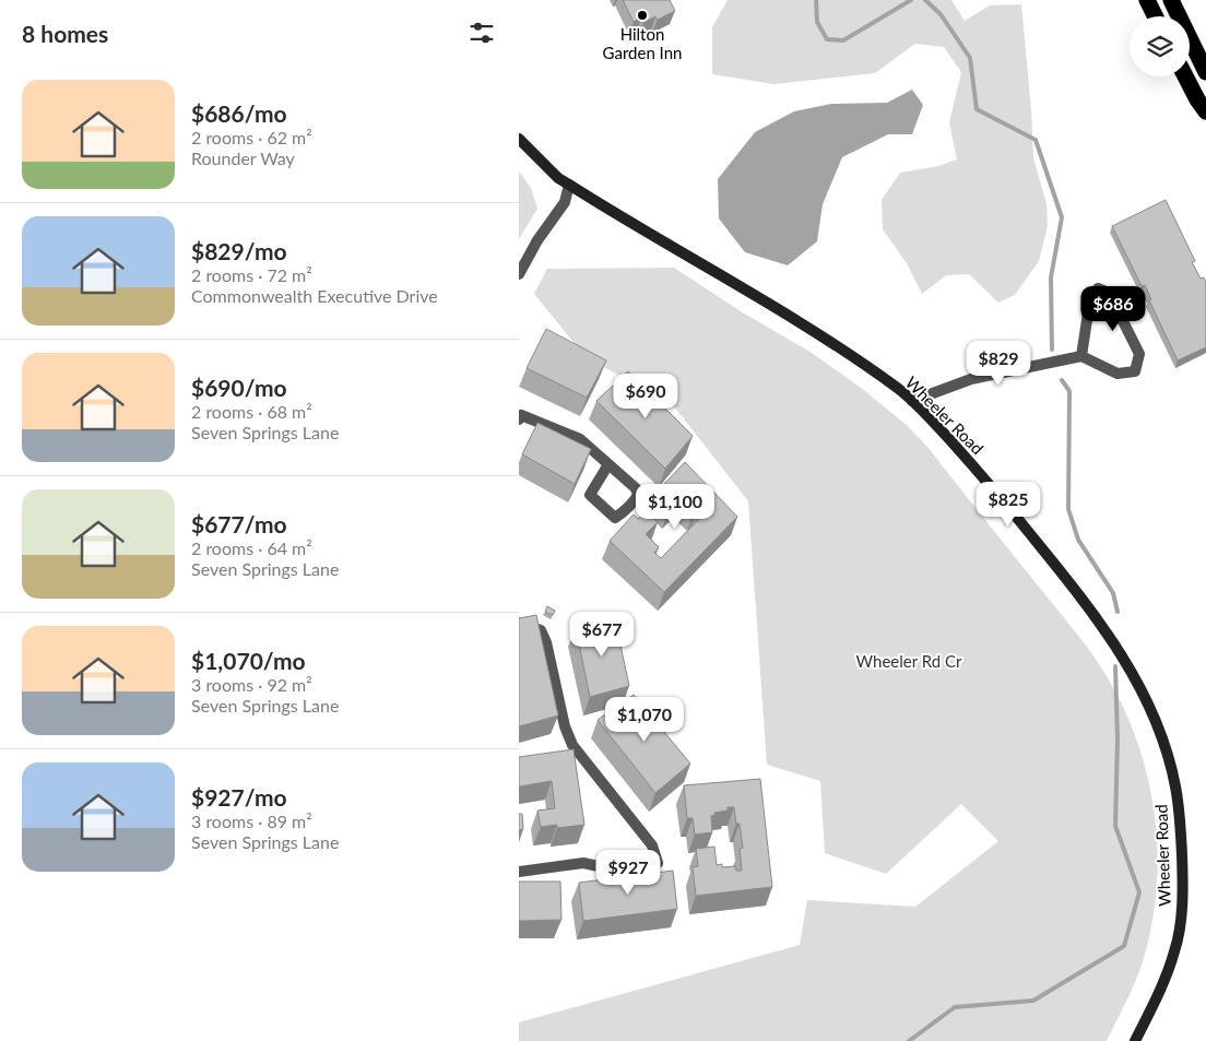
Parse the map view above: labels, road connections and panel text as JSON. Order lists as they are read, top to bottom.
{
  "streets": {
    "main road": ["Wheeler Road"]
  },
  "parks": ["Wheeler Rd Cr"],
  "places": ["Hilton Garden Inn"],
  "page": {
    "heading": "8 homes",
    "list": [
      {
        "name": "$686/mo",
        "note": "2 rooms · 62 m² · Rounder Way"
      },
      {
        "name": "$829/mo",
        "note": "2 rooms · 72 m² · Commonwealth Executive Drive"
      },
      {
        "name": "$690/mo",
        "note": "2 rooms · 68 m² · Seven Springs Lane"
      },
      {
        "name": "$677/mo",
        "note": "2 rooms · 64 m² · Seven Springs Lane"
      },
      {
        "name": "$1,070/mo",
        "note": "3 rooms · 92 m² · Seven Springs Lane"
      },
      {
        "name": "$927/mo",
        "note": "3 rooms · 89 m² · Seven Springs Lane"
      }
    ],
    "price": [
      "$686",
      "$829",
      "$690",
      "$825",
      "$1,100",
      "$677",
      "$1,070",
      "$927"
    ]
  }
}
